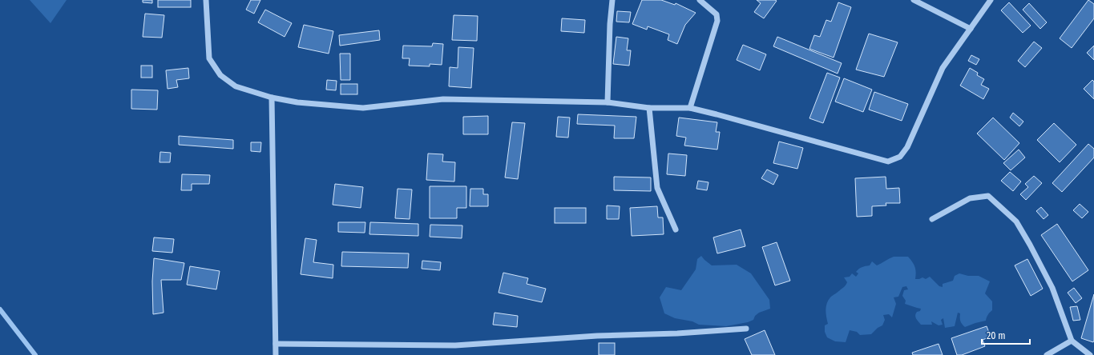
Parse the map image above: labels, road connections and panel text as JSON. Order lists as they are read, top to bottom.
{
  "scale_bar": "20 m"
}
